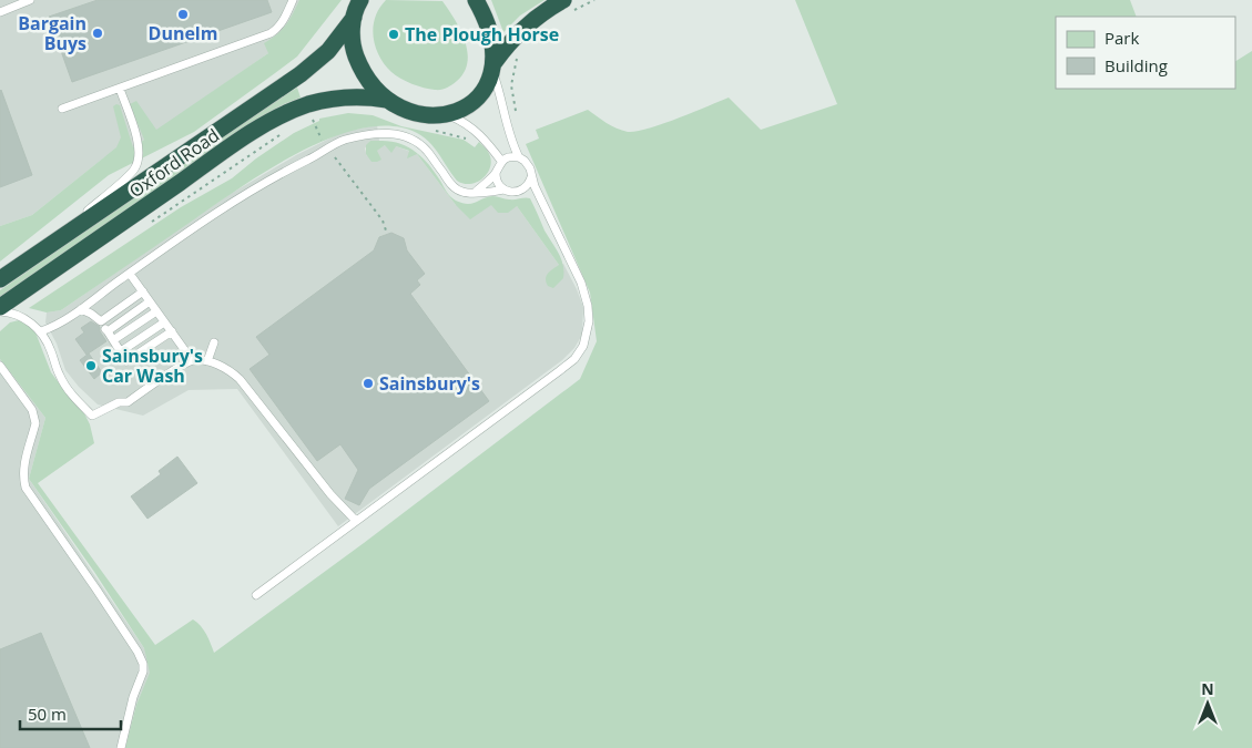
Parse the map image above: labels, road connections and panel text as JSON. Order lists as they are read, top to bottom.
{
  "streets": {
    "highway": ["Oxford Road"]
  },
  "places": [
    "Dunelm",
    "Bargain Buys",
    "The Plough Horse",
    "Sainsbury's Car Wash",
    "Sainsbury's"
  ],
  "legend": ["Park", "Building"],
  "scale_bar": "50 m",
  "north": "top"
}
